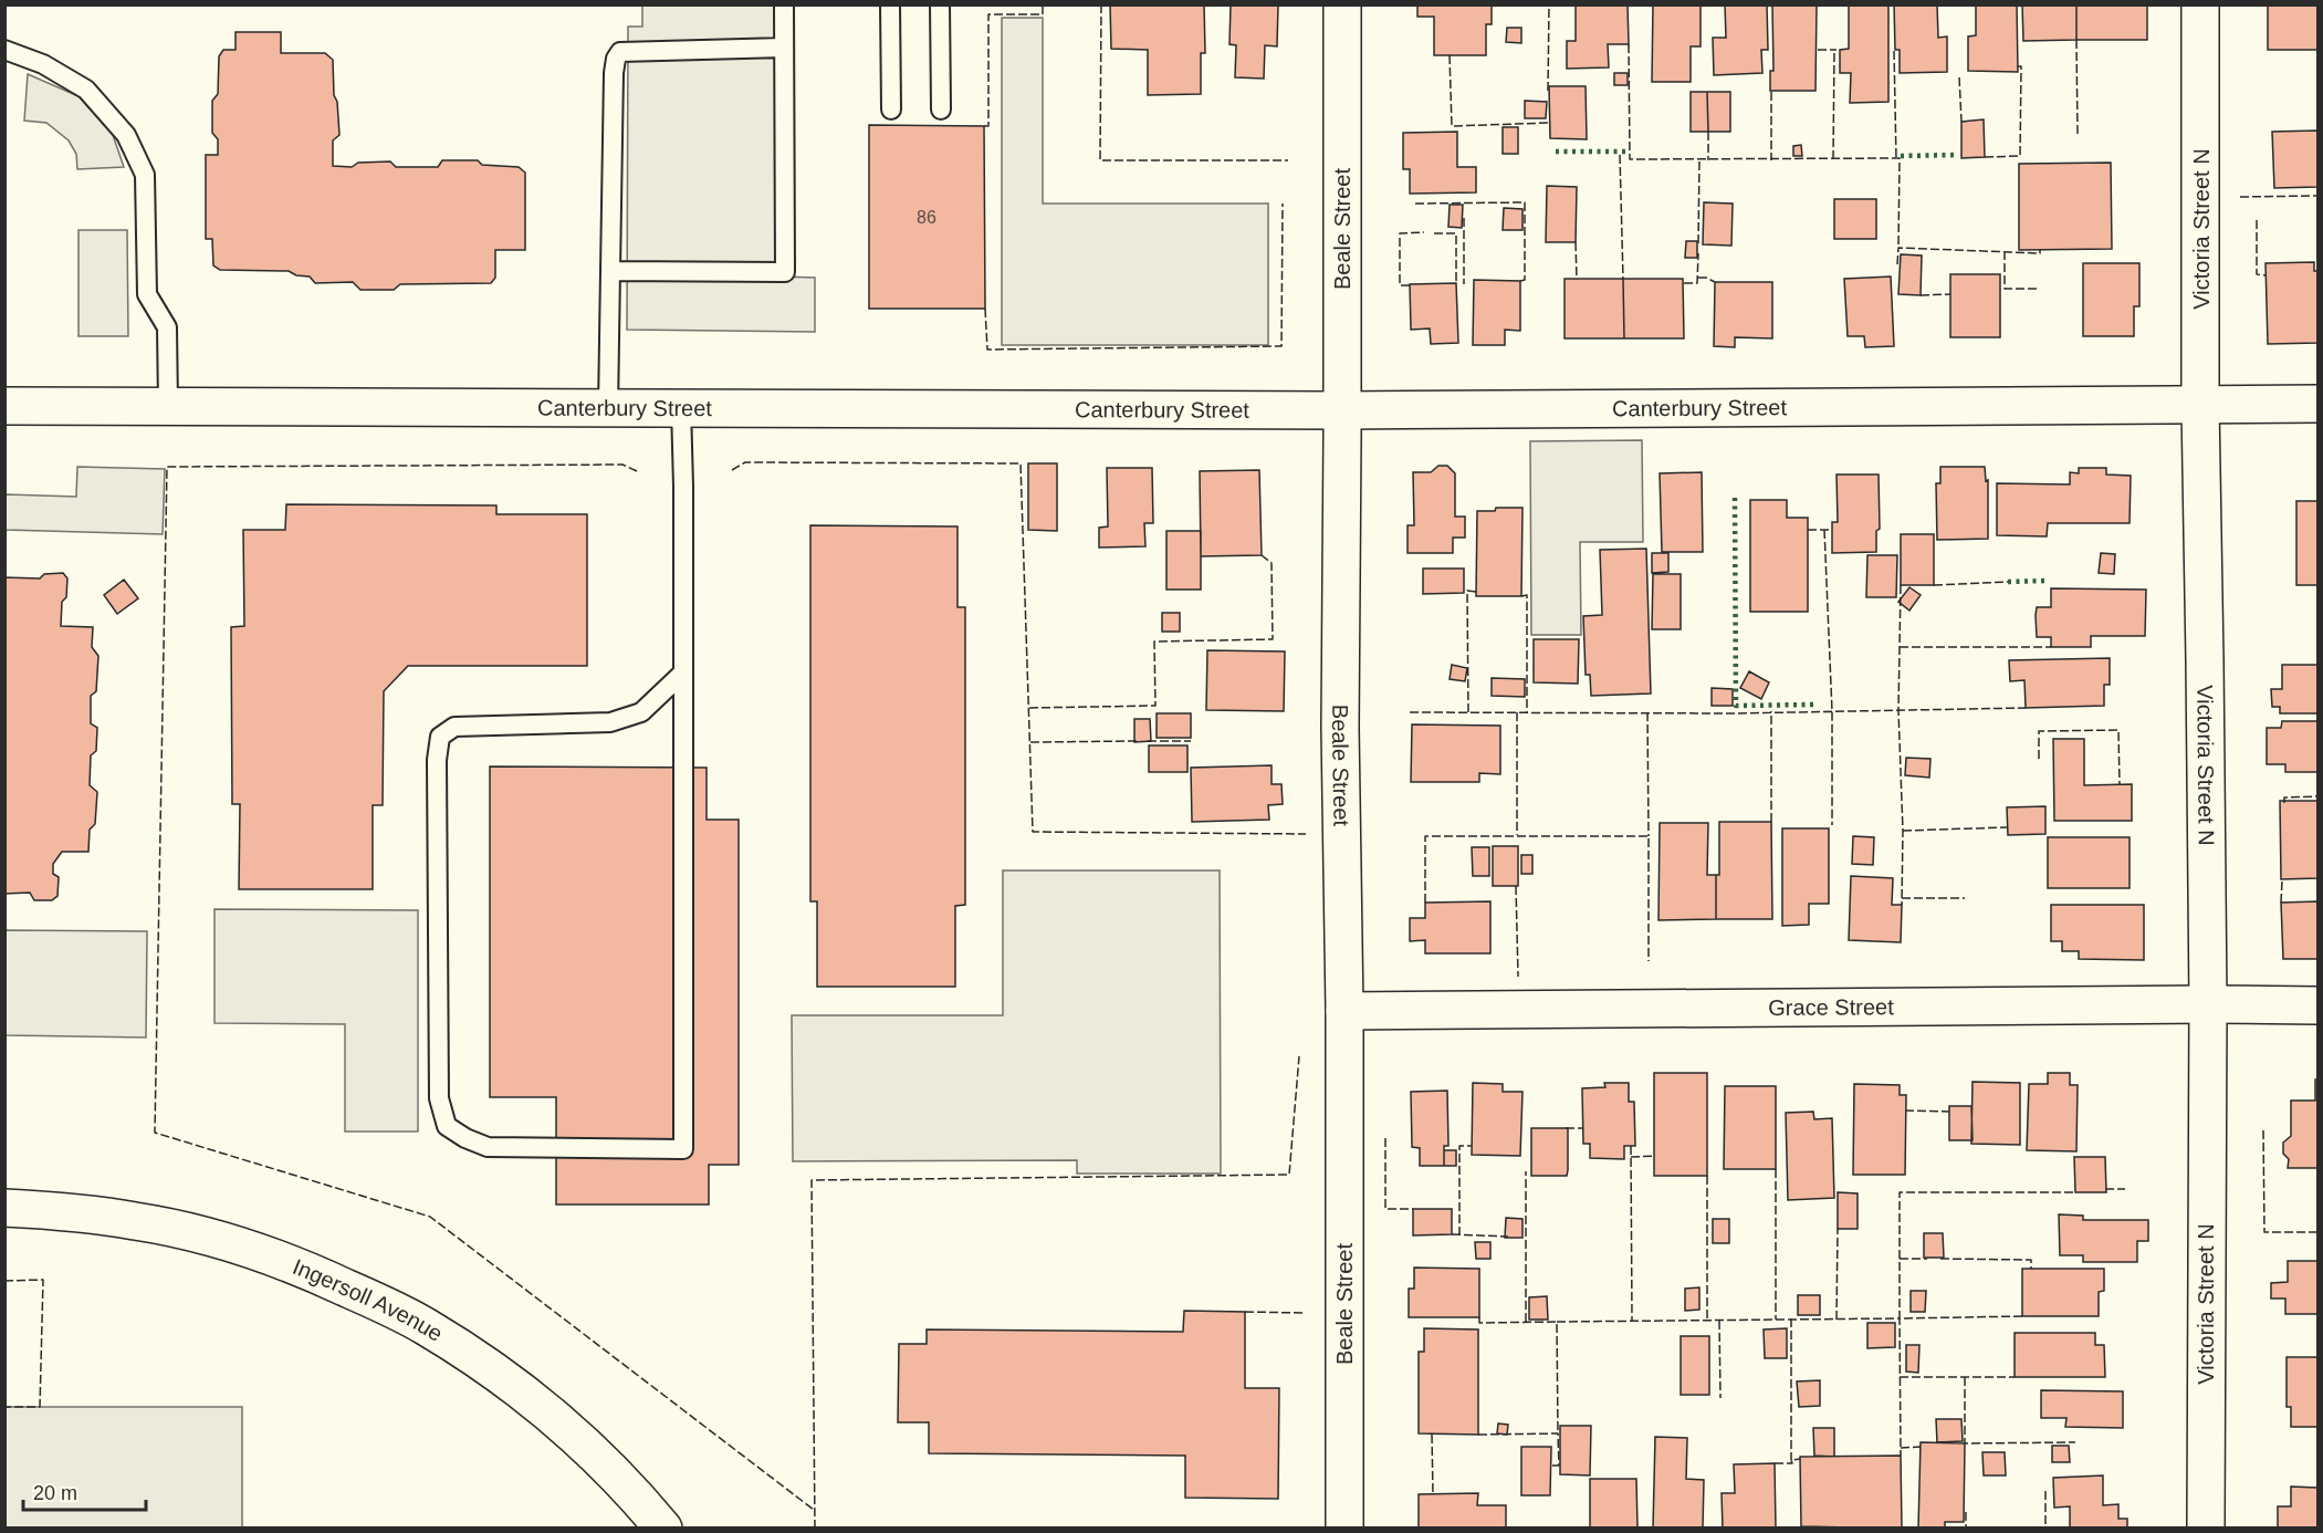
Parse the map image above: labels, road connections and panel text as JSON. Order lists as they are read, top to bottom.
{
  "streets": {
    "street": [
      "Beale Street",
      "Victoria Street N",
      "Canterbury Street",
      "Grace Street",
      "Ingersoll Avenue"
    ]
  },
  "crossings": [
    ["Beale Street", "Canterbury Street"],
    ["Beale Street", "Grace Street"],
    ["Victoria Street N", "Canterbury Street"],
    ["Victoria Street N", "Grace Street"]
  ],
  "house_numbers": ["86"],
  "scale_bar": "20 m"
}
